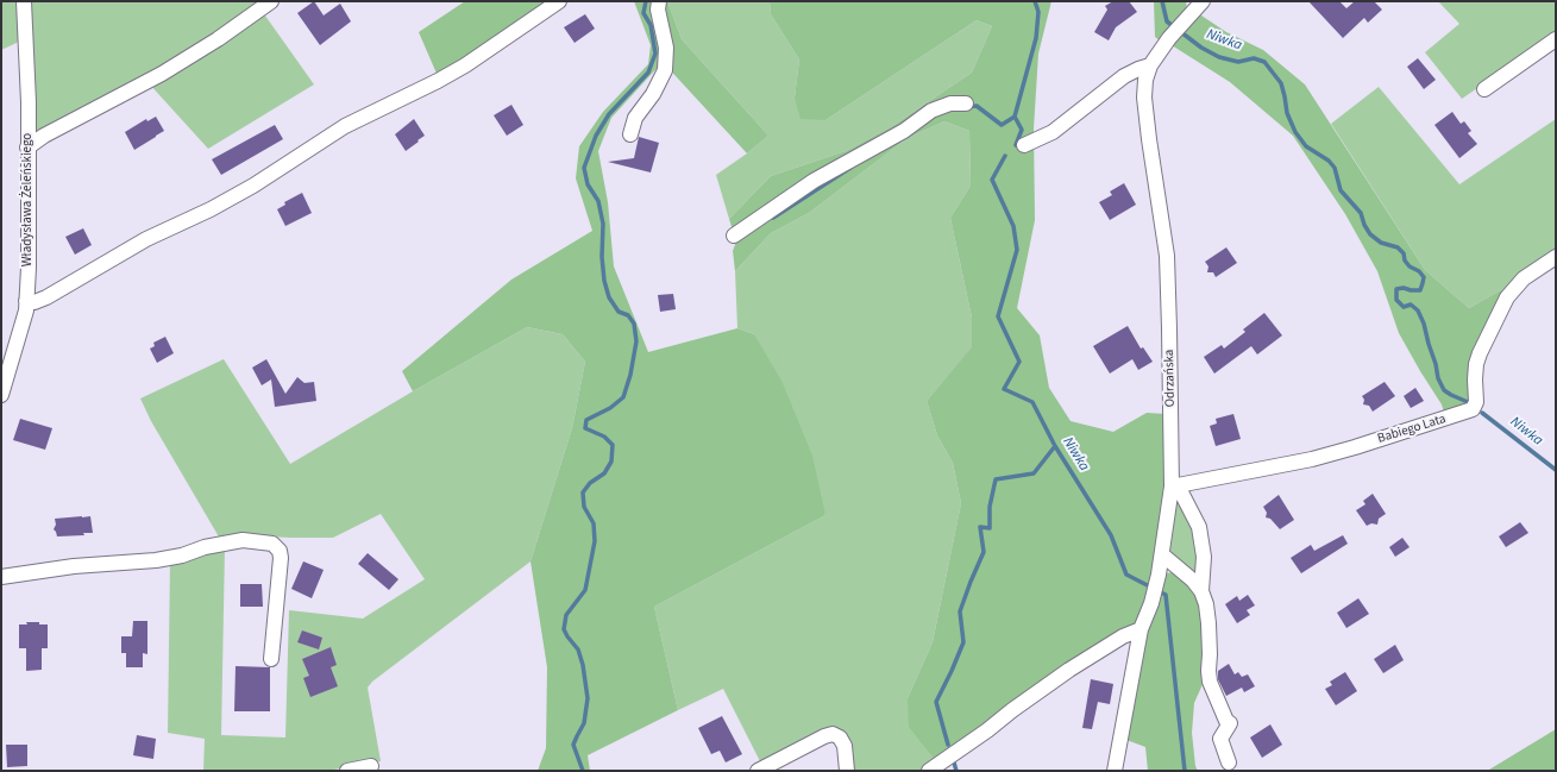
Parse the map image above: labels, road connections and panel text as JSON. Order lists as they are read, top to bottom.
{
  "streets": {
    "street": ["Władysława Żeleńskiego", "Odrzańska", "Babiego Lata"]
  },
  "crossings": [
    ["Odrzańska", "Babiego Lata"]
  ],
  "water": ["Niwka"]
}
